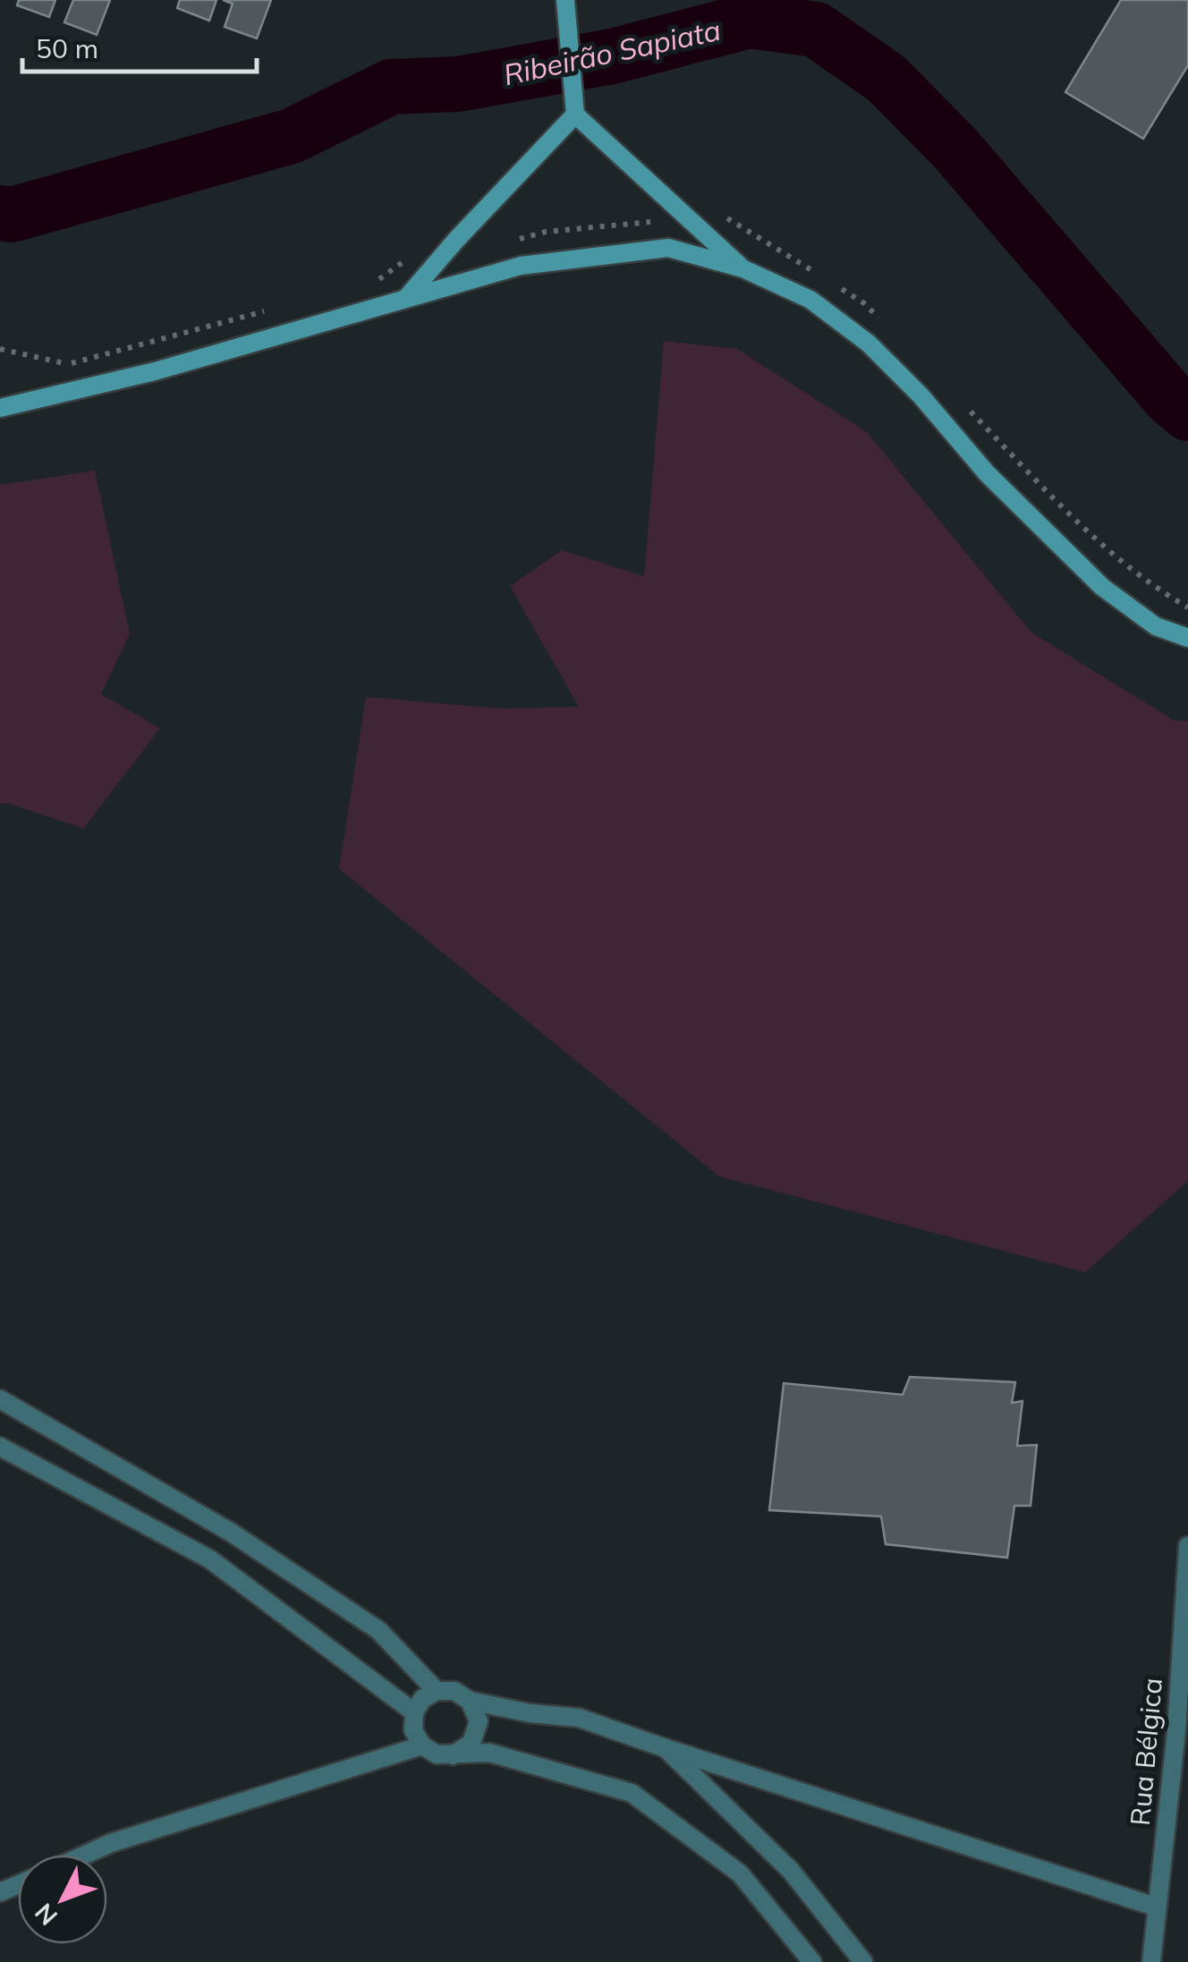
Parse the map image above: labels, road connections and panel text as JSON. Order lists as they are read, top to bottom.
{
  "streets": {
    "street": ["Rua Bélgica"]
  },
  "water": ["Ribeirão Sapiata"],
  "scale_bar": "50 m",
  "north": "bottom left"
}
